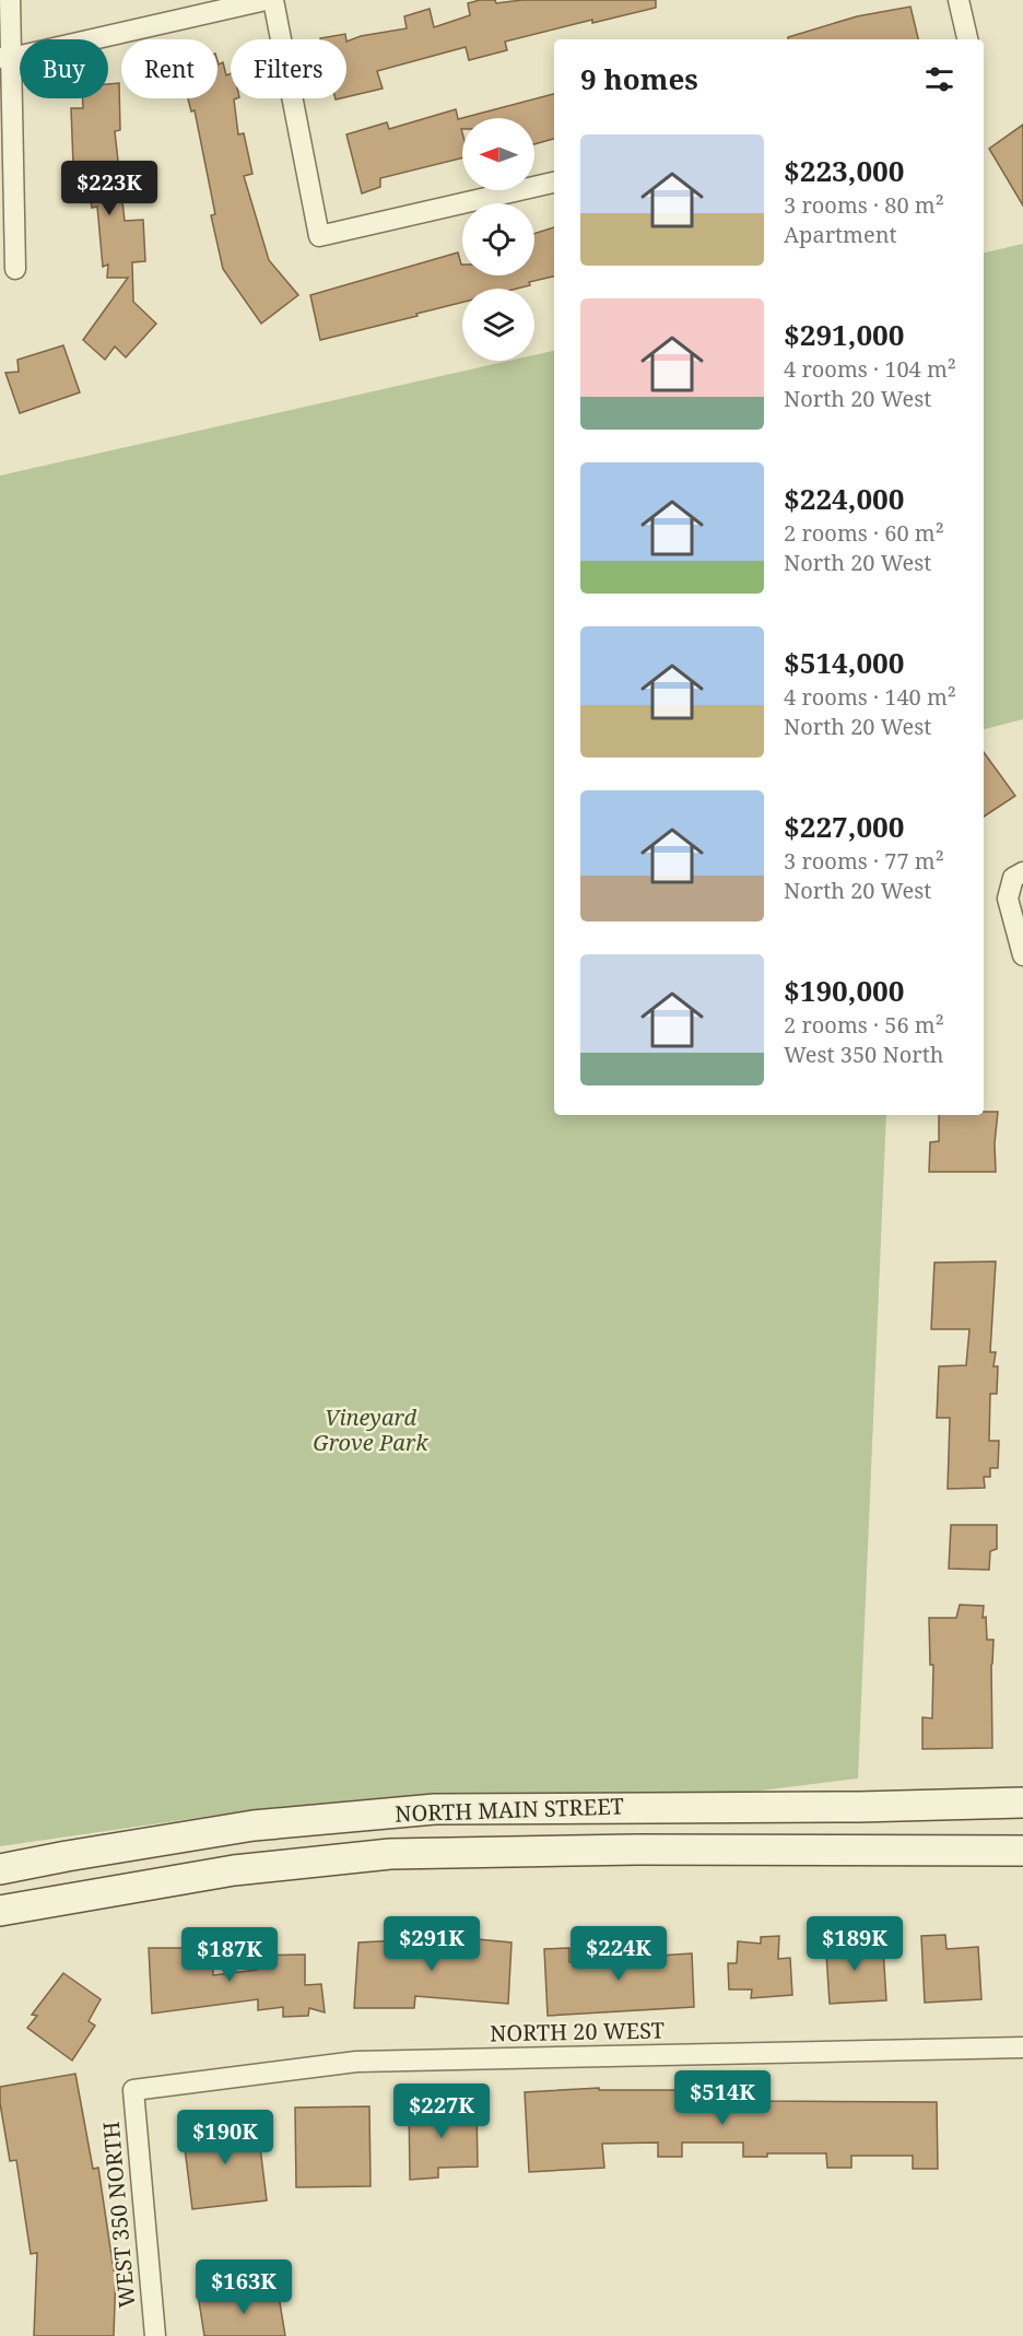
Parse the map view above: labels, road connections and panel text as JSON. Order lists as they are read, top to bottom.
{
  "streets": {
    "main road": ["NORTH MAIN STREET"],
    "street": ["NORTH 20 WEST", "WEST 350 NORTH"]
  },
  "crossings": [
    ["NORTH 20 WEST", "WEST 350 NORTH"]
  ],
  "parks": ["Vineyard Grove Park"],
  "north": "left",
  "page": {
    "chip": ["Buy", "Rent", "Filters"],
    "heading": "9 homes",
    "list": [
      {
        "name": "$223,000",
        "note": "3 rooms · 80 m² · Apartment"
      },
      {
        "name": "$291,000",
        "note": "4 rooms · 104 m² · North 20 West"
      },
      {
        "name": "$224,000",
        "note": "2 rooms · 60 m² · North 20 West"
      },
      {
        "name": "$514,000",
        "note": "4 rooms · 140 m² · North 20 West"
      },
      {
        "name": "$227,000",
        "note": "3 rooms · 77 m² · North 20 West"
      },
      {
        "name": "$190,000",
        "note": "2 rooms · 56 m² · West 350 North"
      }
    ],
    "price": [
      "$223K",
      "$291K",
      "$189K",
      "$224K",
      "$187K",
      "$514K",
      "$227K",
      "$190K",
      "$163K"
    ]
  }
}
